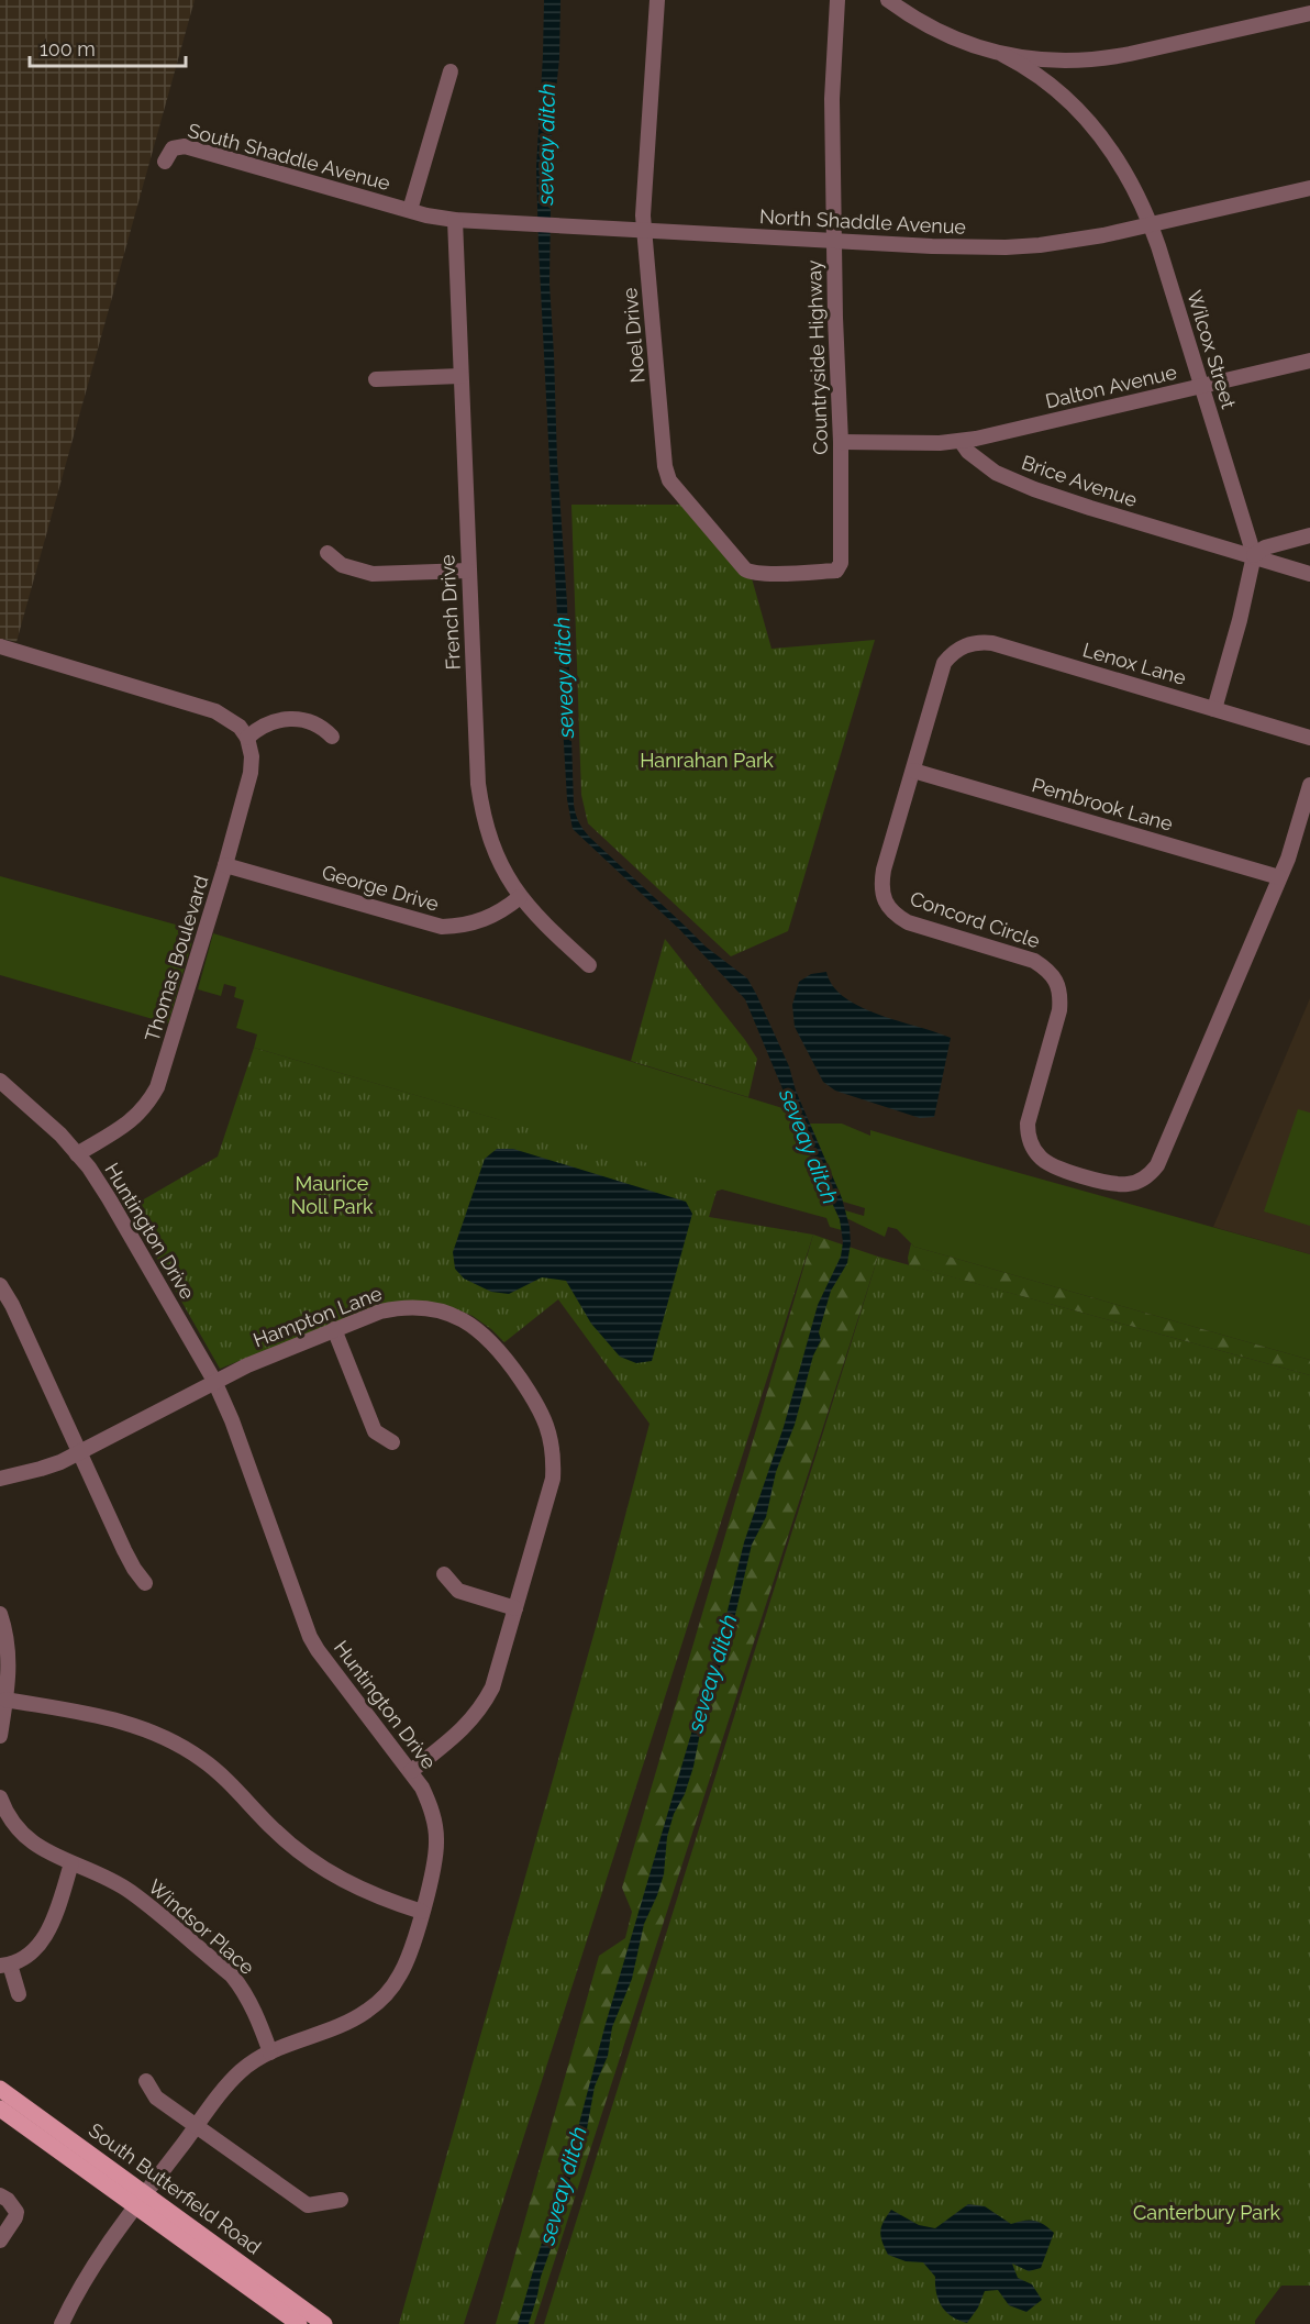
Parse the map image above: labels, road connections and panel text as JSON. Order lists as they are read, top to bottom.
{
  "streets": {
    "main road": ["South Butterfield Road"],
    "street": [
      "South Shaddle Avenue",
      "North Shaddle Avenue",
      "Noel Drive",
      "Wilcox Street",
      "Countryside Highway",
      "Dalton Avenue",
      "Brice Avenue",
      "French Drive",
      "Lenox Lane",
      "Pembrook Lane",
      "George Drive",
      "Concord Circle",
      "Thomas Boulevard",
      "Huntington Drive",
      "Hampton Lane",
      "Windsor Place"
    ]
  },
  "crossings": [
    ["South Shaddle Avenue", "North Shaddle Avenue"],
    ["North Shaddle Avenue", "Noel Drive"],
    ["North Shaddle Avenue", "Wilcox Street"],
    ["North Shaddle Avenue", "Countryside Highway"],
    ["North Shaddle Avenue", "French Drive"],
    ["Noel Drive", "Countryside Highway"],
    ["Wilcox Street", "Dalton Avenue"],
    ["Wilcox Street", "Brice Avenue"],
    ["Dalton Avenue", "Brice Avenue"],
    ["French Drive", "George Drive"],
    ["Lenox Lane", "Concord Circle"],
    ["Pembrook Lane", "Concord Circle"],
    ["George Drive", "Thomas Boulevard"],
    ["Thomas Boulevard", "Huntington Drive"],
    ["Huntington Drive", "Hampton Lane"],
    ["Huntington Drive", "Windsor Place"],
    ["Huntington Drive", "South Butterfield Road"]
  ],
  "water": ["seveay ditch"],
  "parks": ["Hanrahan Park", "Maurice Noll Park", "Canterbury Park"],
  "scale_bar": "100 m"
}
